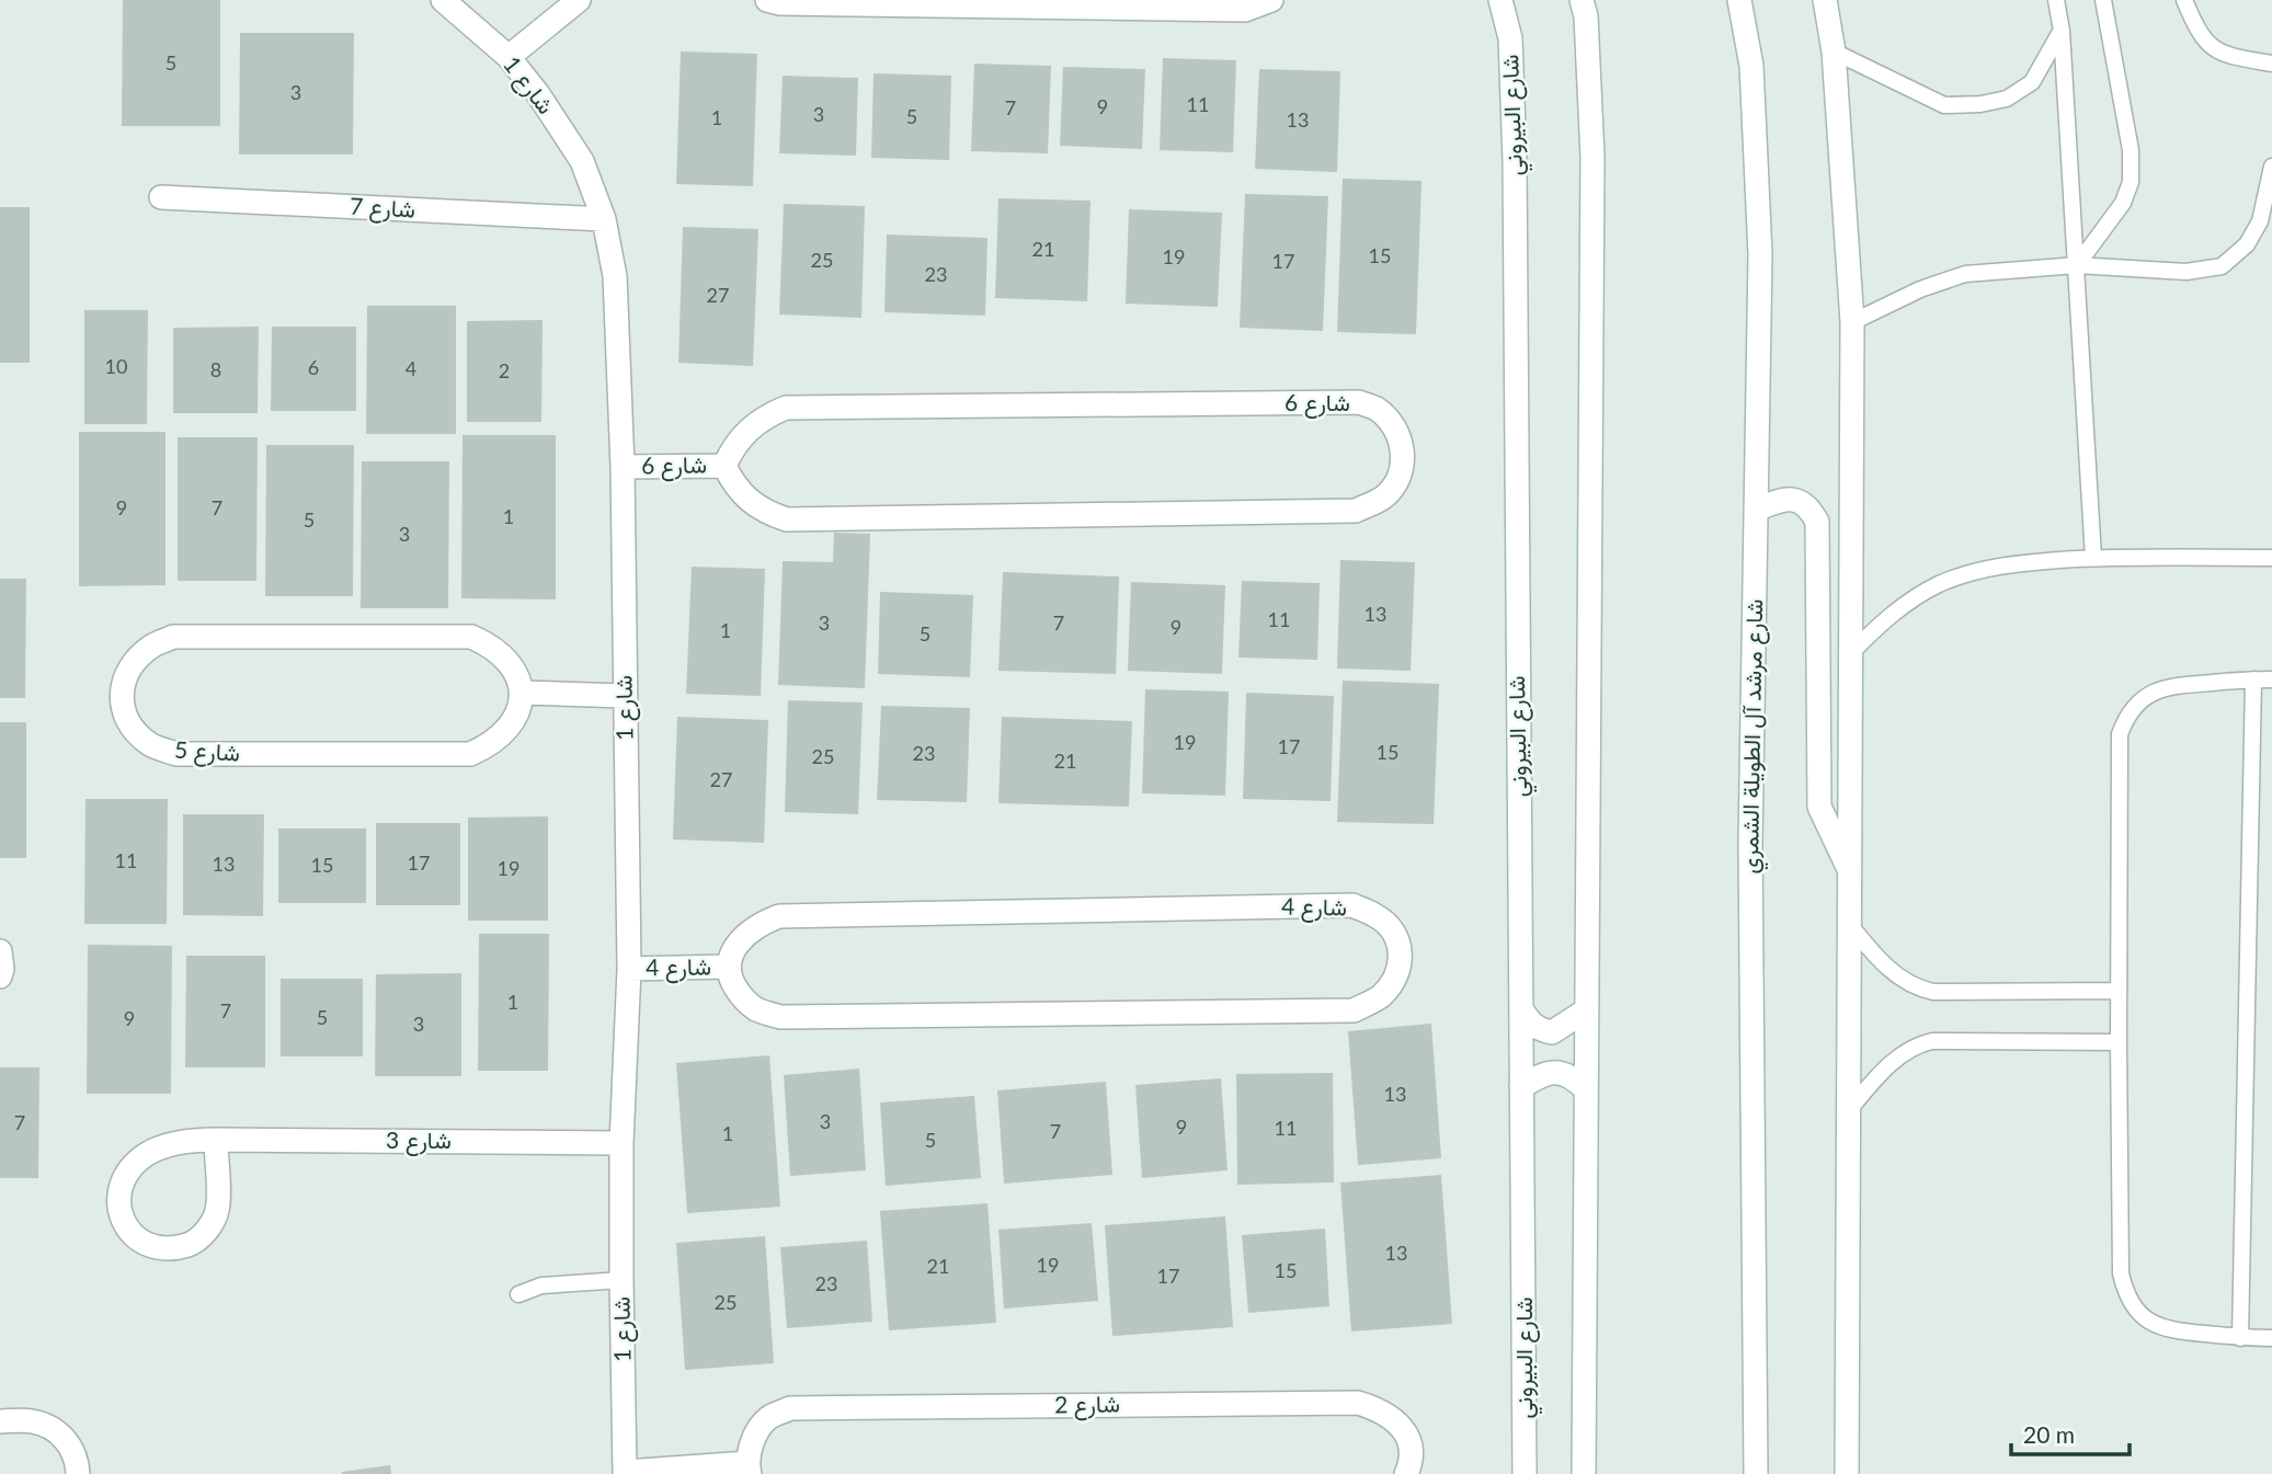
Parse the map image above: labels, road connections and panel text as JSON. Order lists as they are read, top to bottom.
{
  "streets": {
    "street": [
      "شارع 1",
      "شارع البيروني",
      "شارع 7",
      "شارع 6",
      "شارع مرشد آل الطويلة الشمري",
      "شارع 5",
      "شارع 4",
      "شارع 3",
      "شارع 2"
    ]
  },
  "crossings": [
    ["شارع 1", "شارع 7"],
    ["شارع 1", "شارع 6"],
    ["شارع 1", "شارع 4"],
    ["شارع 1", "شارع 3"],
    ["شارع 1", "شارع 2"]
  ],
  "house_numbers": [
    "5",
    "3",
    "11",
    "9",
    "7",
    "3",
    "5",
    "1",
    "13",
    "21",
    "15",
    "19",
    "25",
    "17",
    "23",
    "27",
    "10",
    "6",
    "4",
    "8",
    "2",
    "9",
    "7",
    "1",
    "5",
    "3",
    "13",
    "11",
    "3",
    "7",
    "9",
    "1",
    "5",
    "19",
    "17",
    "15",
    "23",
    "25",
    "21",
    "27",
    "11",
    "17",
    "13",
    "15",
    "19",
    "1",
    "7",
    "5",
    "9",
    "3",
    "13",
    "3",
    "7",
    "9",
    "11",
    "7",
    "1",
    "5",
    "13",
    "19",
    "21",
    "15",
    "17",
    "23",
    "25"
  ],
  "scale_bar": "20 m"
}
